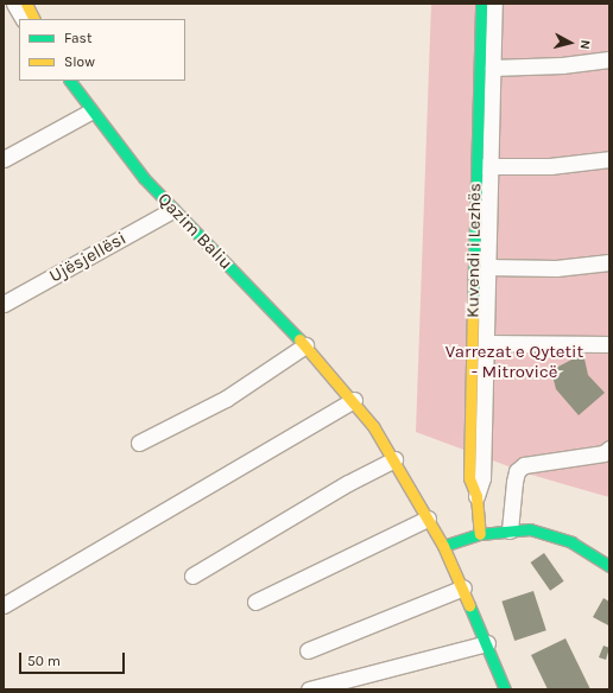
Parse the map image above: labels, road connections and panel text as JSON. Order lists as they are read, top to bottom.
{
  "streets": {
    "main road": ["Qazim Baliu", "Kuvendi i Lezhës"],
    "street": ["Ujësjellësi"]
  },
  "crossings": [
    ["Qazim Baliu", "Ujësjellësi"]
  ],
  "parks": ["Varrezat e Qytetit - Mitrovicë"],
  "legend": ["Fast", "Slow"],
  "scale_bar": "50 m",
  "north": "right"
}
